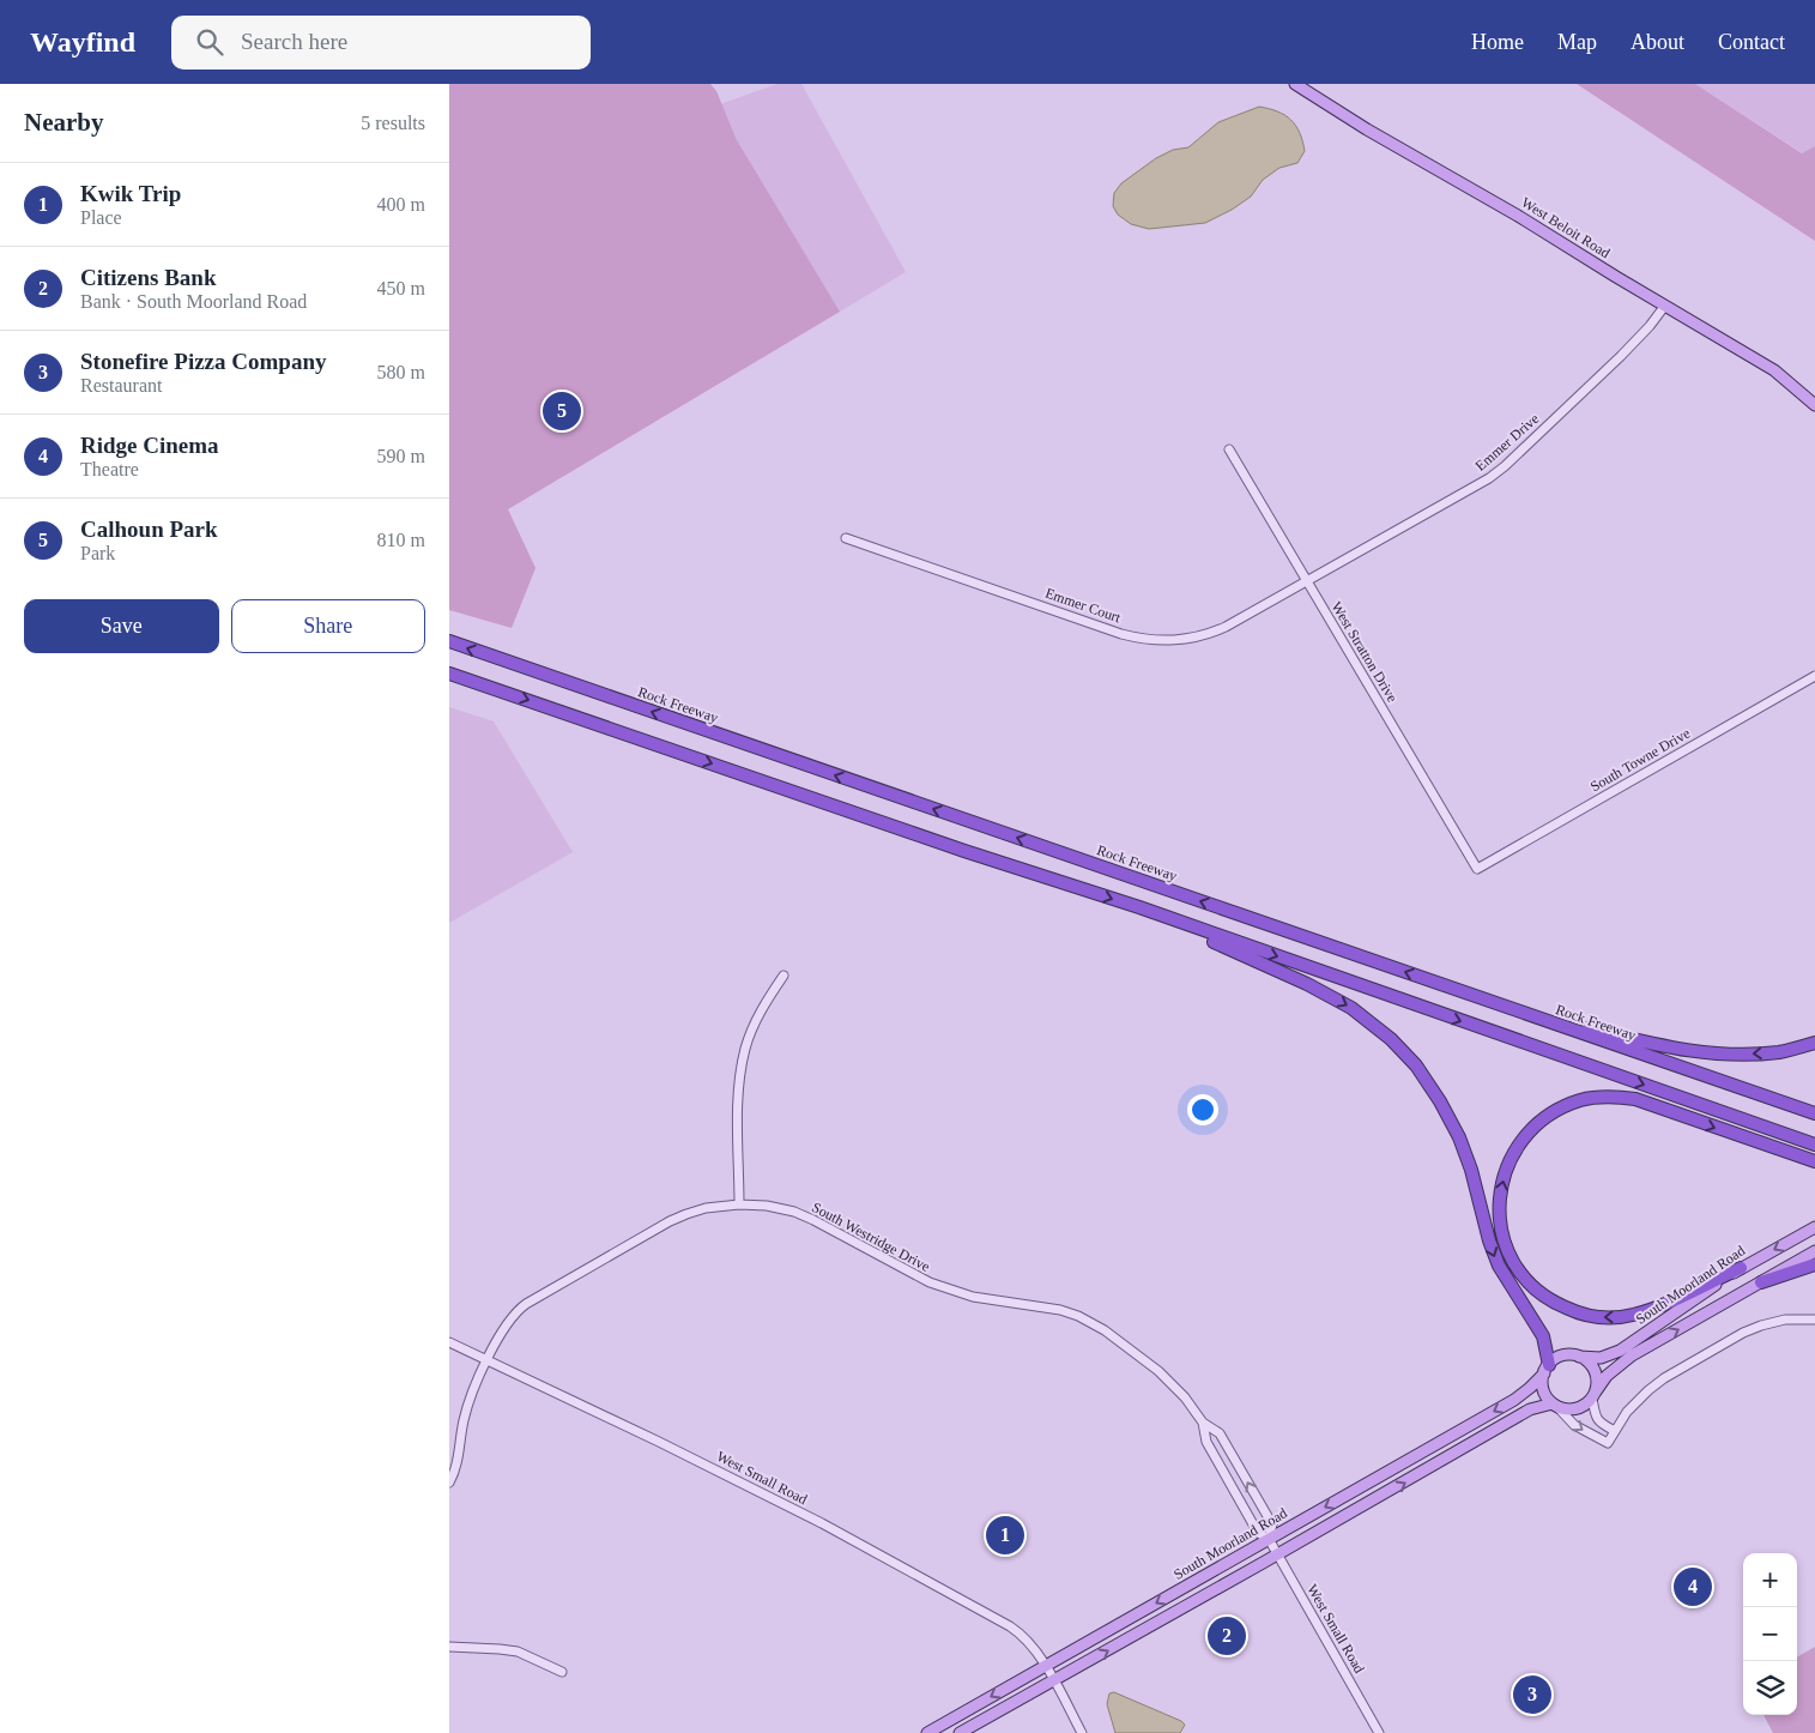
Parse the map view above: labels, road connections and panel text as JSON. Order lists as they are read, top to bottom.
{
  "streets": {
    "highway": ["Rock Freeway"],
    "main road": ["West Beloit Road", "South Moorland Road"],
    "street": [
      "Emmer Drive",
      "Emmer Court",
      "West Stratton Drive",
      "South Towne Drive",
      "South Westridge Drive",
      "West Small Road"
    ]
  },
  "crossings": [
    ["West Beloit Road", "Emmer Drive"],
    ["Emmer Drive", "Emmer Court"],
    ["Emmer Drive", "West Stratton Drive"],
    ["Emmer Court", "West Stratton Drive"],
    ["West Stratton Drive", "South Towne Drive"],
    ["South Westridge Drive", "South Moorland Road"],
    ["South Westridge Drive", "West Small Road"],
    ["South Moorland Road", "West Small Road"]
  ],
  "page": {
    "header": "Wayfind",
    "search": "Search here",
    "nav": [
      "Home",
      "Map",
      "About",
      "Contact"
    ],
    "heading": ["Nearby", "5 results"],
    "list": [
      {
        "mark": "1",
        "name": "Kwik Trip",
        "note": "Place",
        "value": "400 m"
      },
      {
        "mark": "2",
        "name": "Citizens Bank",
        "note": "Bank · South Moorland Road",
        "value": "450 m"
      },
      {
        "mark": "3",
        "name": "Stonefire Pizza Company",
        "note": "Restaurant",
        "value": "580 m"
      },
      {
        "mark": "4",
        "name": "Ridge Cinema",
        "note": "Theatre",
        "value": "590 m"
      },
      {
        "mark": "5",
        "name": "Calhoun Park",
        "note": "Park",
        "value": "810 m"
      }
    ],
    "pins": [
      "5",
      "1",
      "4",
      "2",
      "3"
    ],
    "buttons": ["Save", "Share"],
    "map_buttons": ["+", "−"]
  }
}
